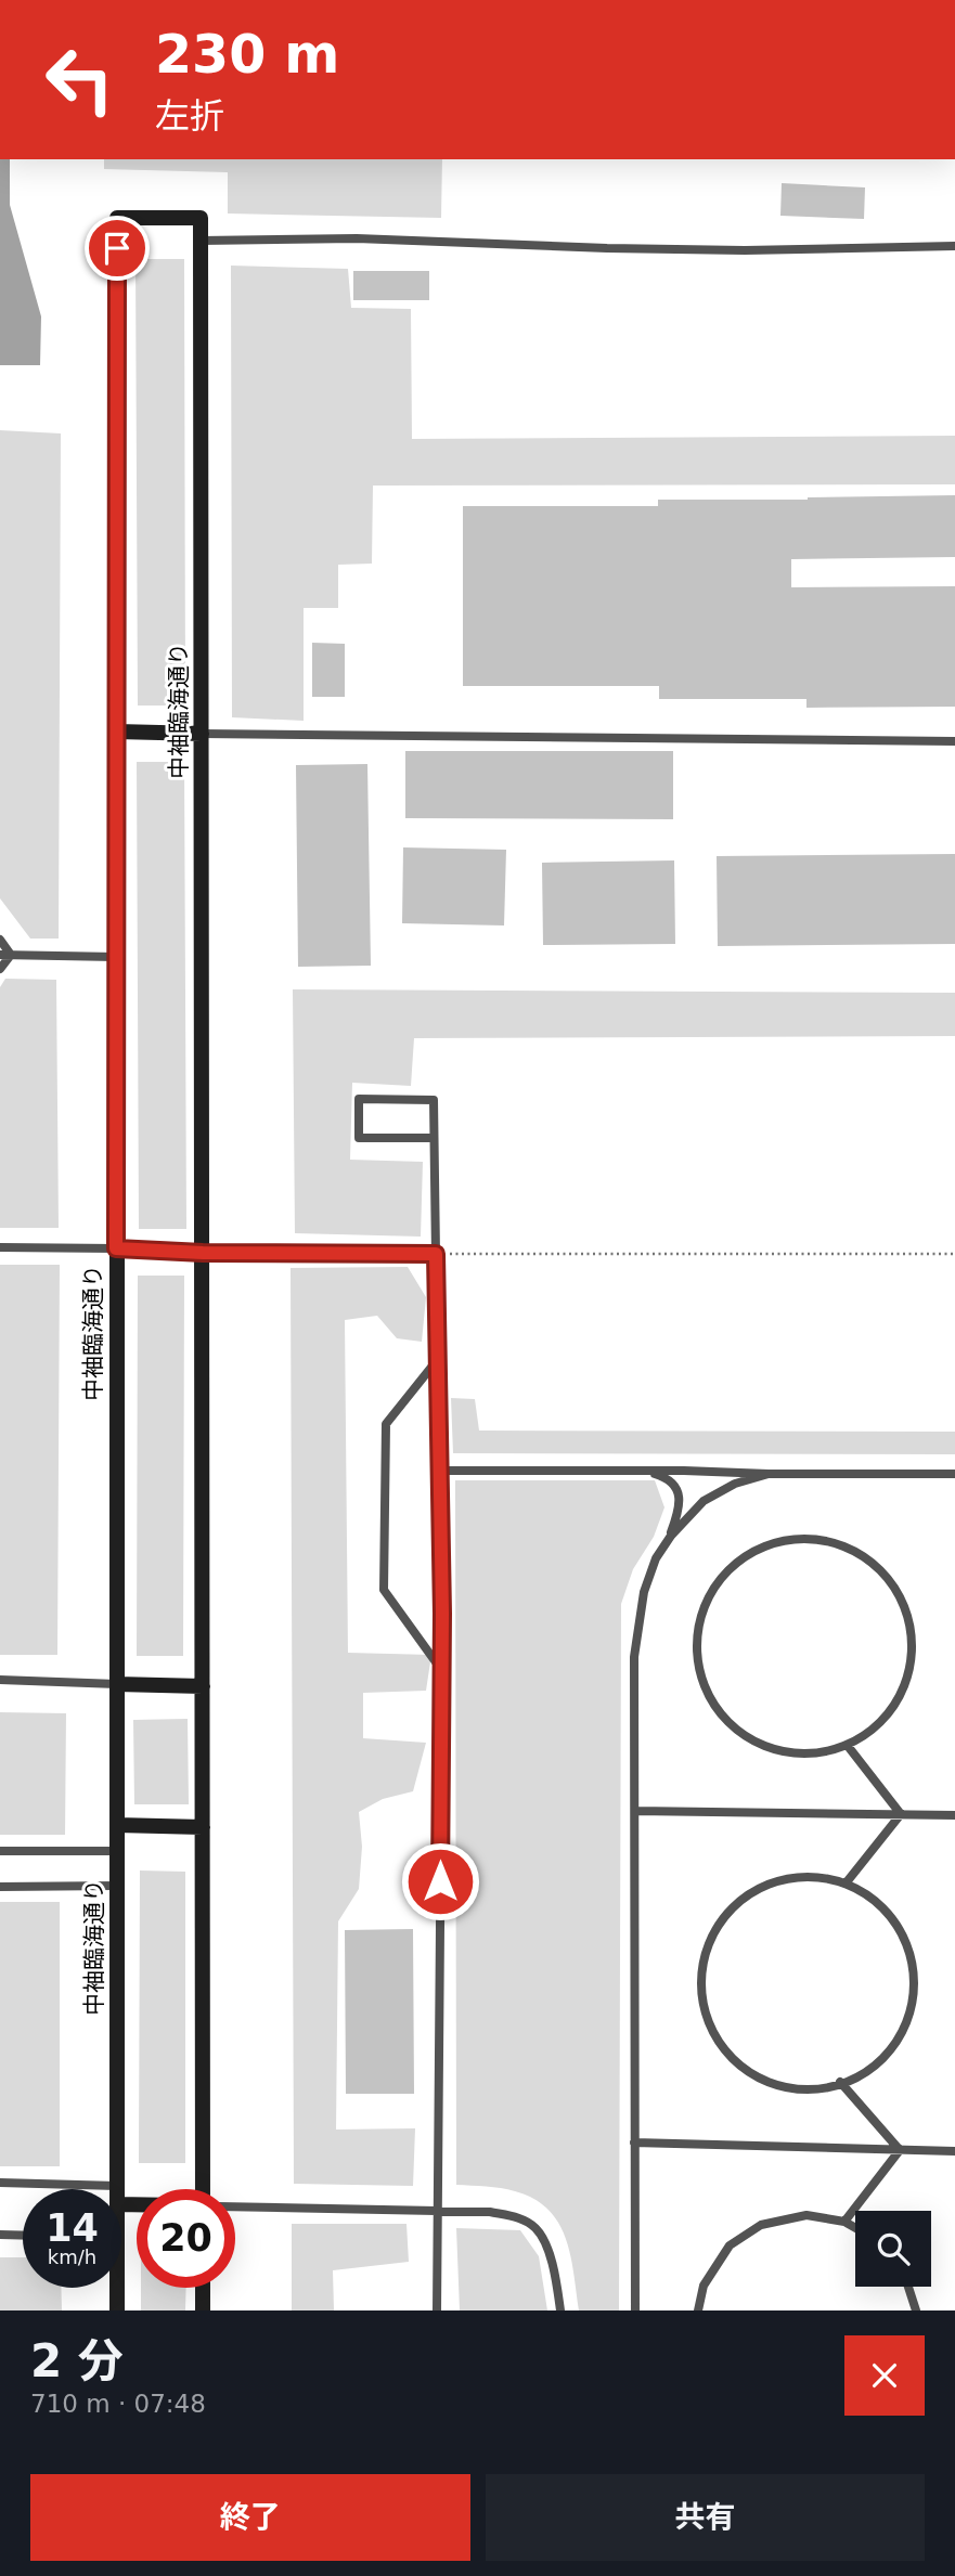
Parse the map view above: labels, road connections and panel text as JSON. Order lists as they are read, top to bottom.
{
  "streets": {
    "street": ["中袖臨海通り"]
  },
  "page": {
    "turn": ["230 m", "左折"],
    "speed": "14 km/h",
    "limit": "20",
    "heading": ["2 分", "710 m · 07:48"],
    "buttons": ["終了", "共有"]
  }
}
